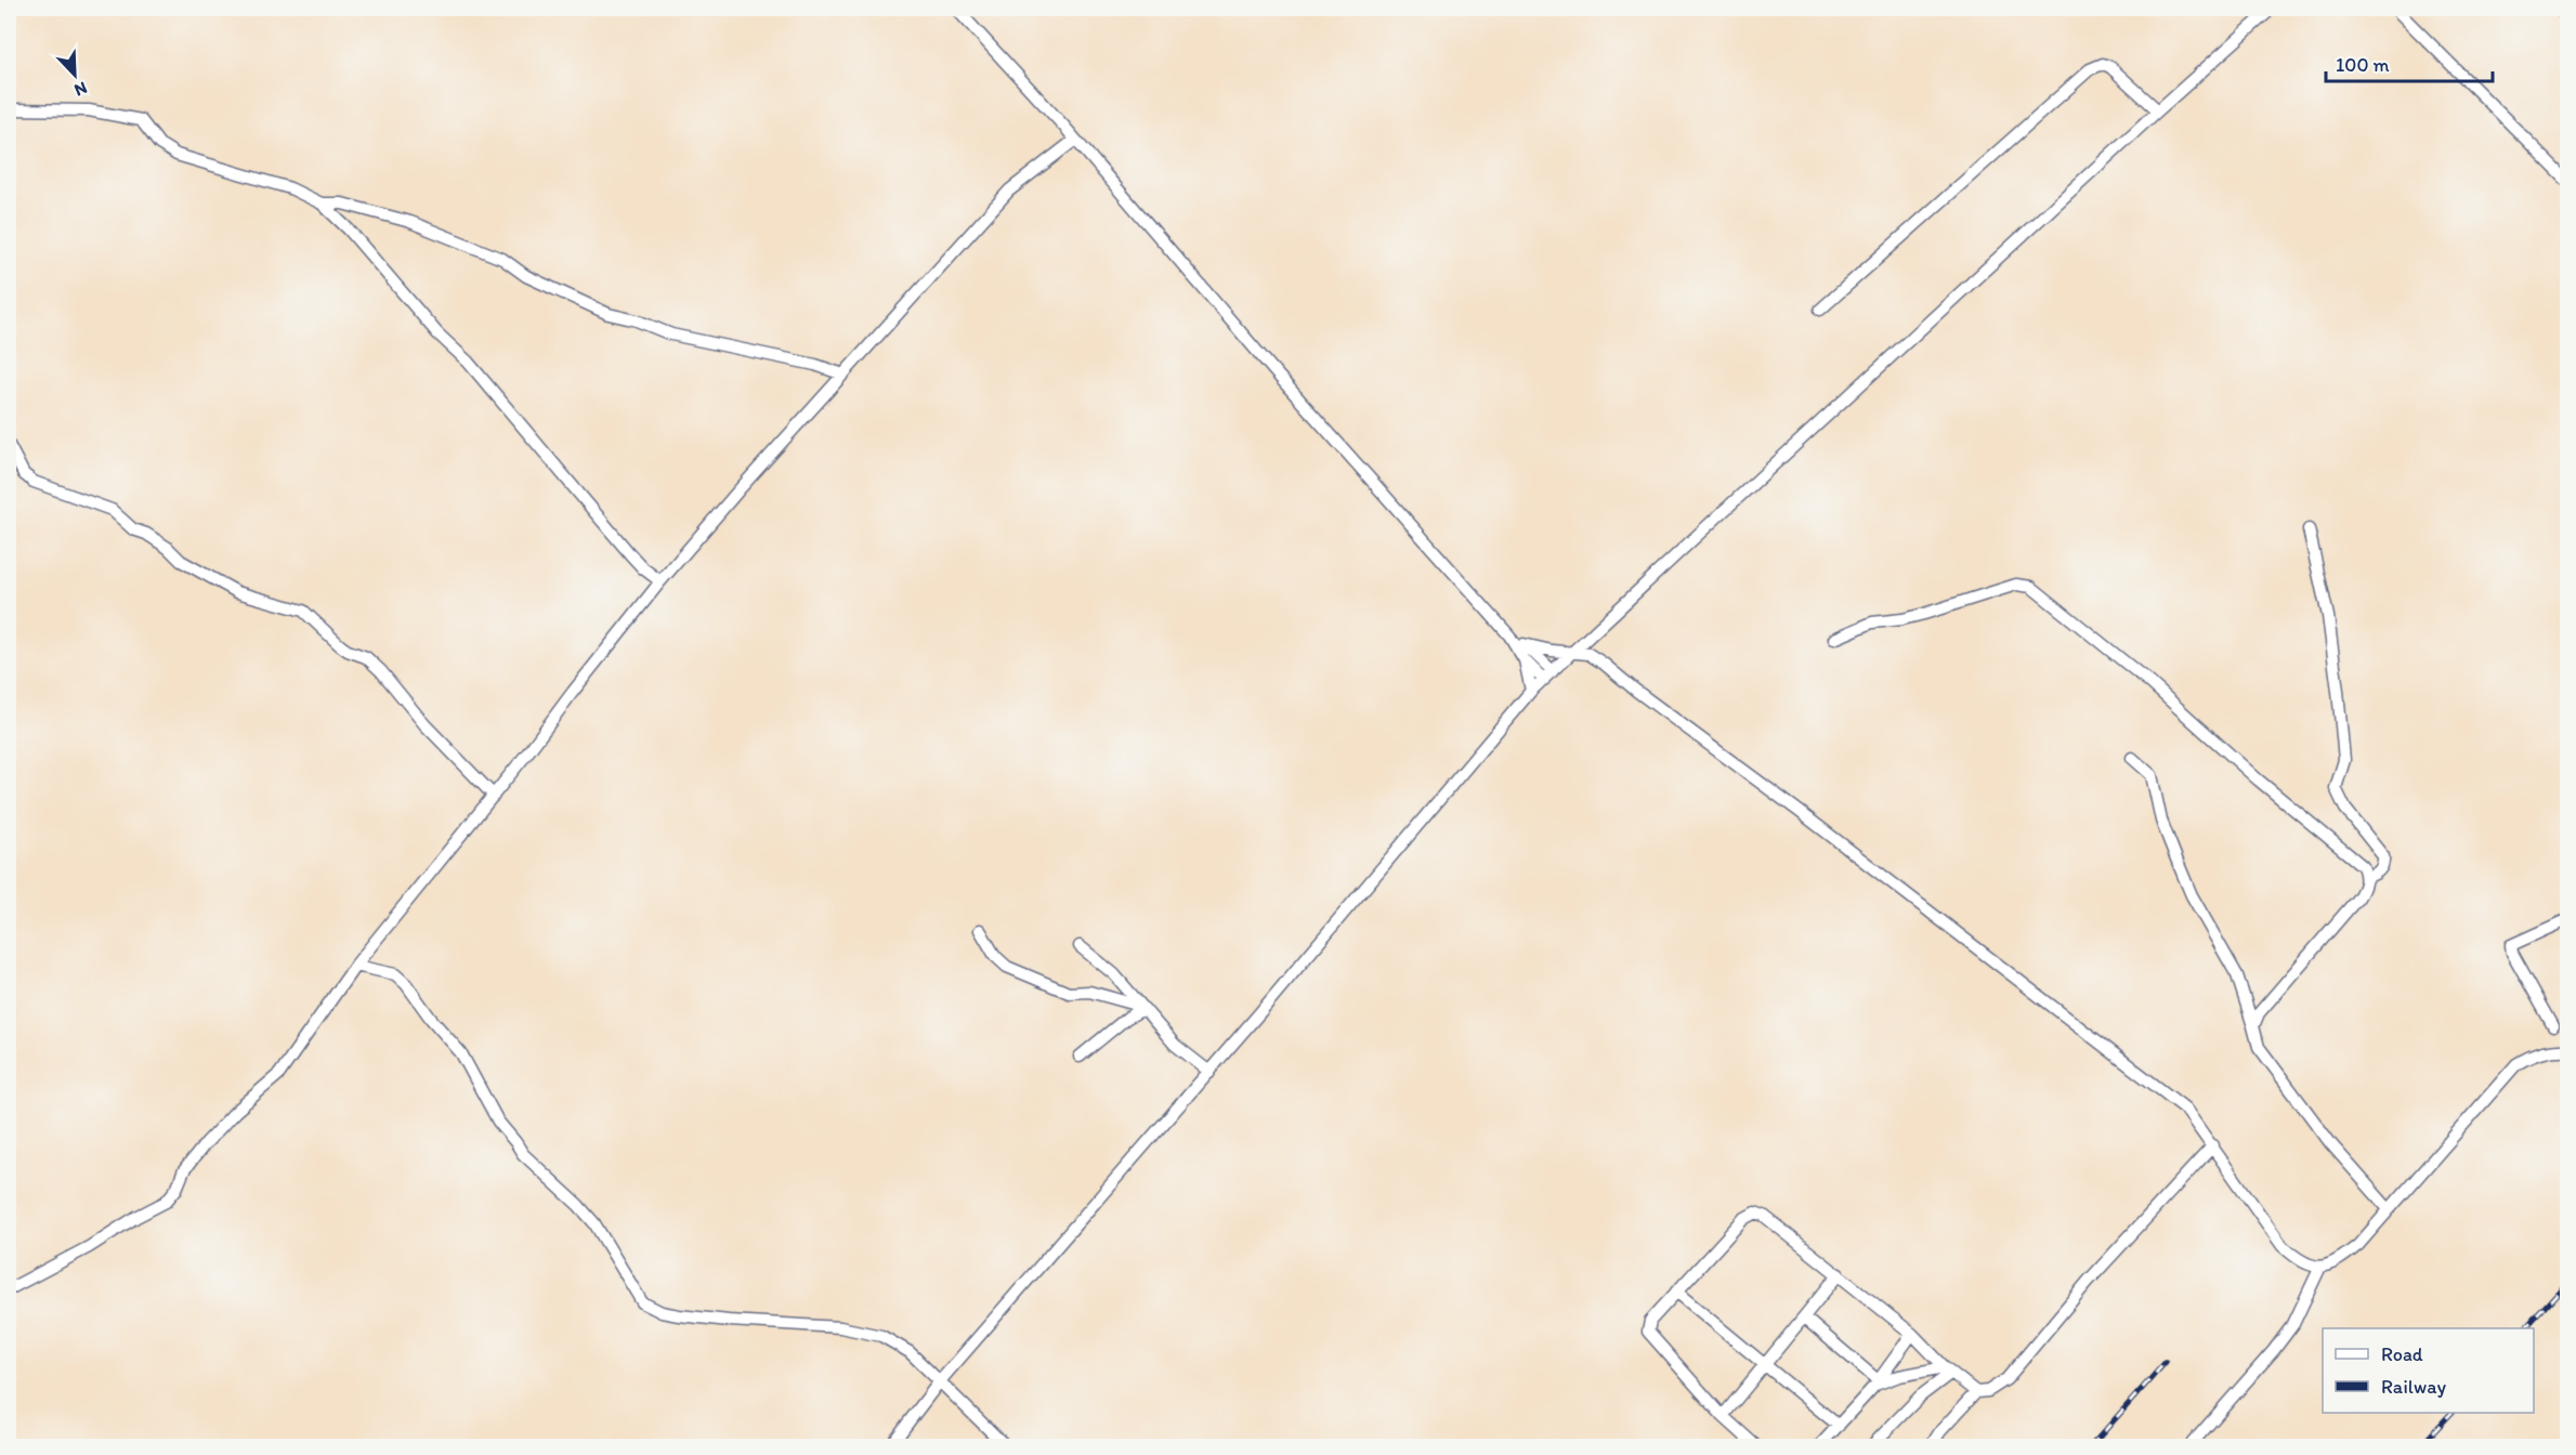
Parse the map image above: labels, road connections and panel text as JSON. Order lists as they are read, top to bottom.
{
  "legend": ["Road", "Railway"],
  "scale_bar": "100 m",
  "north": "bottom right"
}
